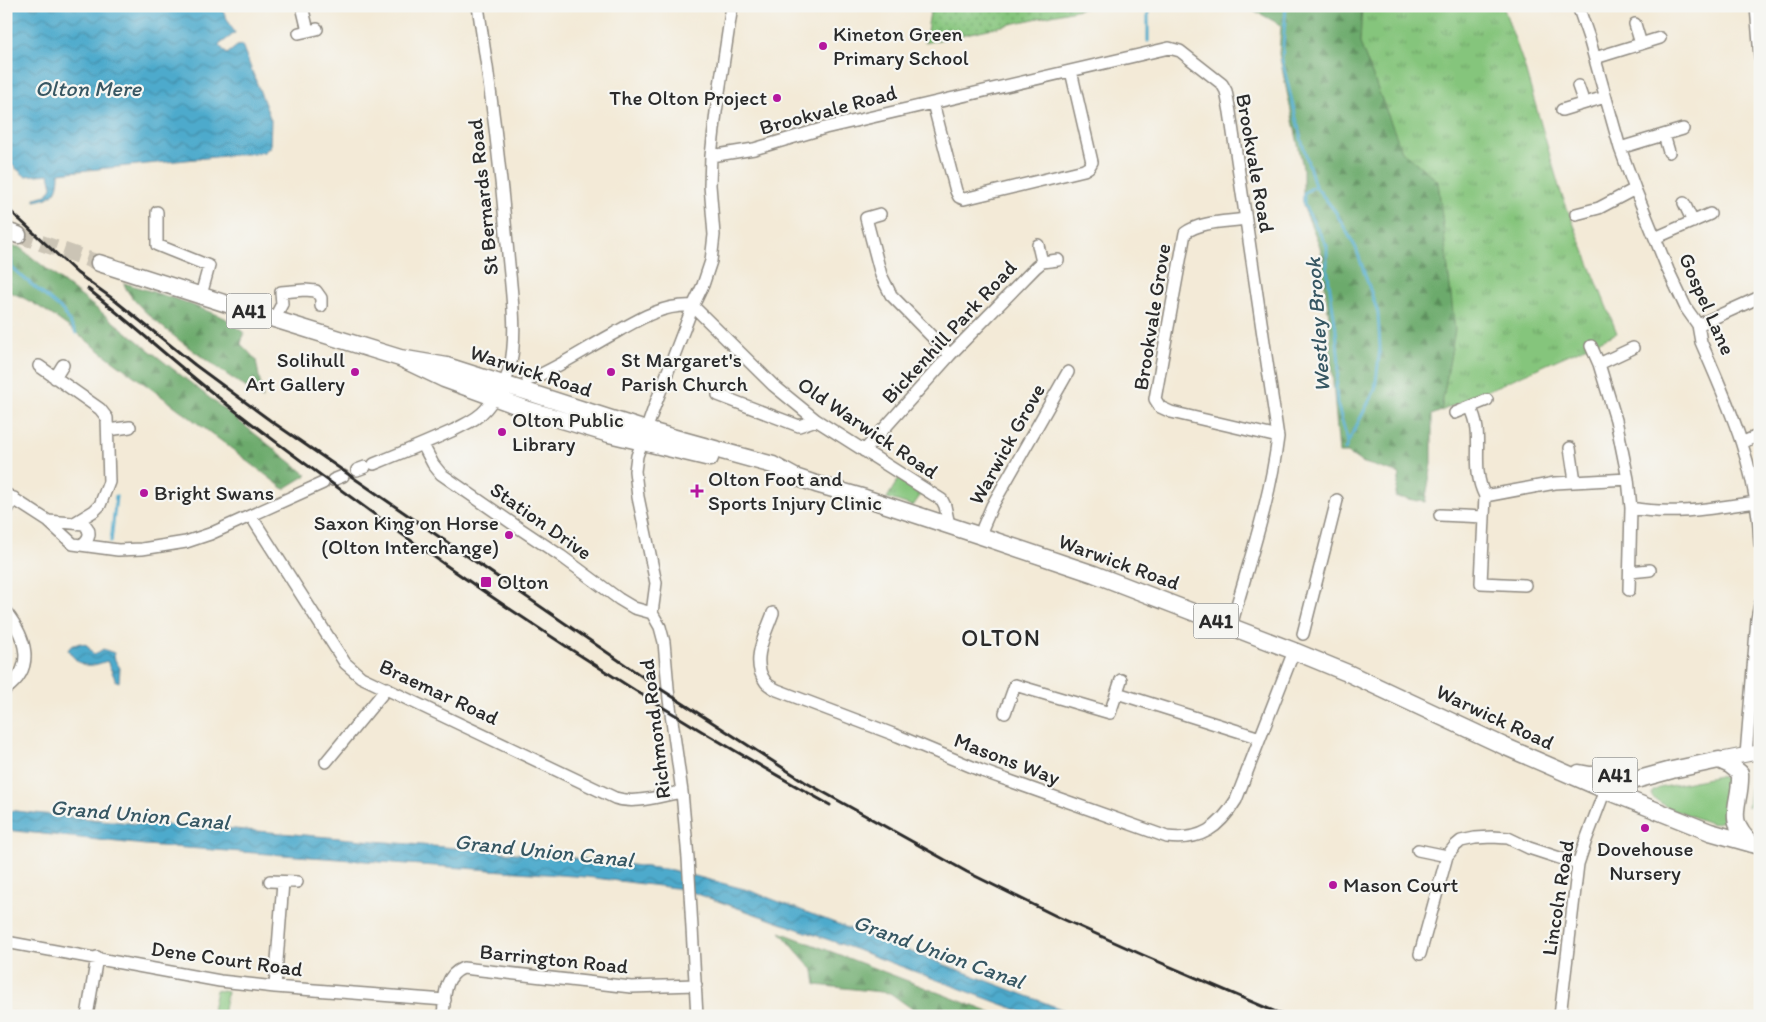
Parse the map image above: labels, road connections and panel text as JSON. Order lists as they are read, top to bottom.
{
  "streets": {
    "highway": ["A41", "Warwick Road"],
    "street": [
      "Brookvale Road",
      "St Bernards Road",
      "Gospel Lane",
      "Brookvale Grove",
      "Bickenhill Park Road",
      "Old Warwick Road",
      "Warwick Grove",
      "Station Drive",
      "Braemar Road",
      "Richmond Road",
      "Masons Way",
      "Lincoln Road",
      "Dene Court Road",
      "Barrington Road"
    ]
  },
  "crossings": [
    ["Brookvale Road", "Brookvale Grove"],
    ["Brookvale Road", "Warwick Road"],
    ["St Bernards Road", "Warwick Road"],
    ["A41", "Warwick Road"],
    ["A41", "Lincoln Road"],
    ["Bickenhill Park Road", "Old Warwick Road"],
    ["Warwick Road", "Old Warwick Road"],
    ["Warwick Road", "Warwick Grove"],
    ["Warwick Road", "Masons Way"],
    ["Warwick Road", "Lincoln Road"],
    ["Station Drive", "Richmond Road"],
    ["Braemar Road", "Richmond Road"],
    ["Richmond Road", "Barrington Road"],
    ["Dene Court Road", "Barrington Road"]
  ],
  "districts": ["OLTON"],
  "water": ["Olton Mere", "Westley Brook", "Grand Union Canal"],
  "places": {
    "other": [
      "Kineton Green Primary School",
      "The Olton Project",
      "Solihull Art Gallery",
      "St Margaret's Parish Church",
      "Olton Public Library",
      "Bright Swans",
      "Saxon King on Horse (Olton Interchange)",
      "Dovehouse Nursery",
      "Mason Court"
    ],
    "health": ["Olton Foot and Sports Injury Clinic"],
    "transit": ["Olton"]
  }
}
